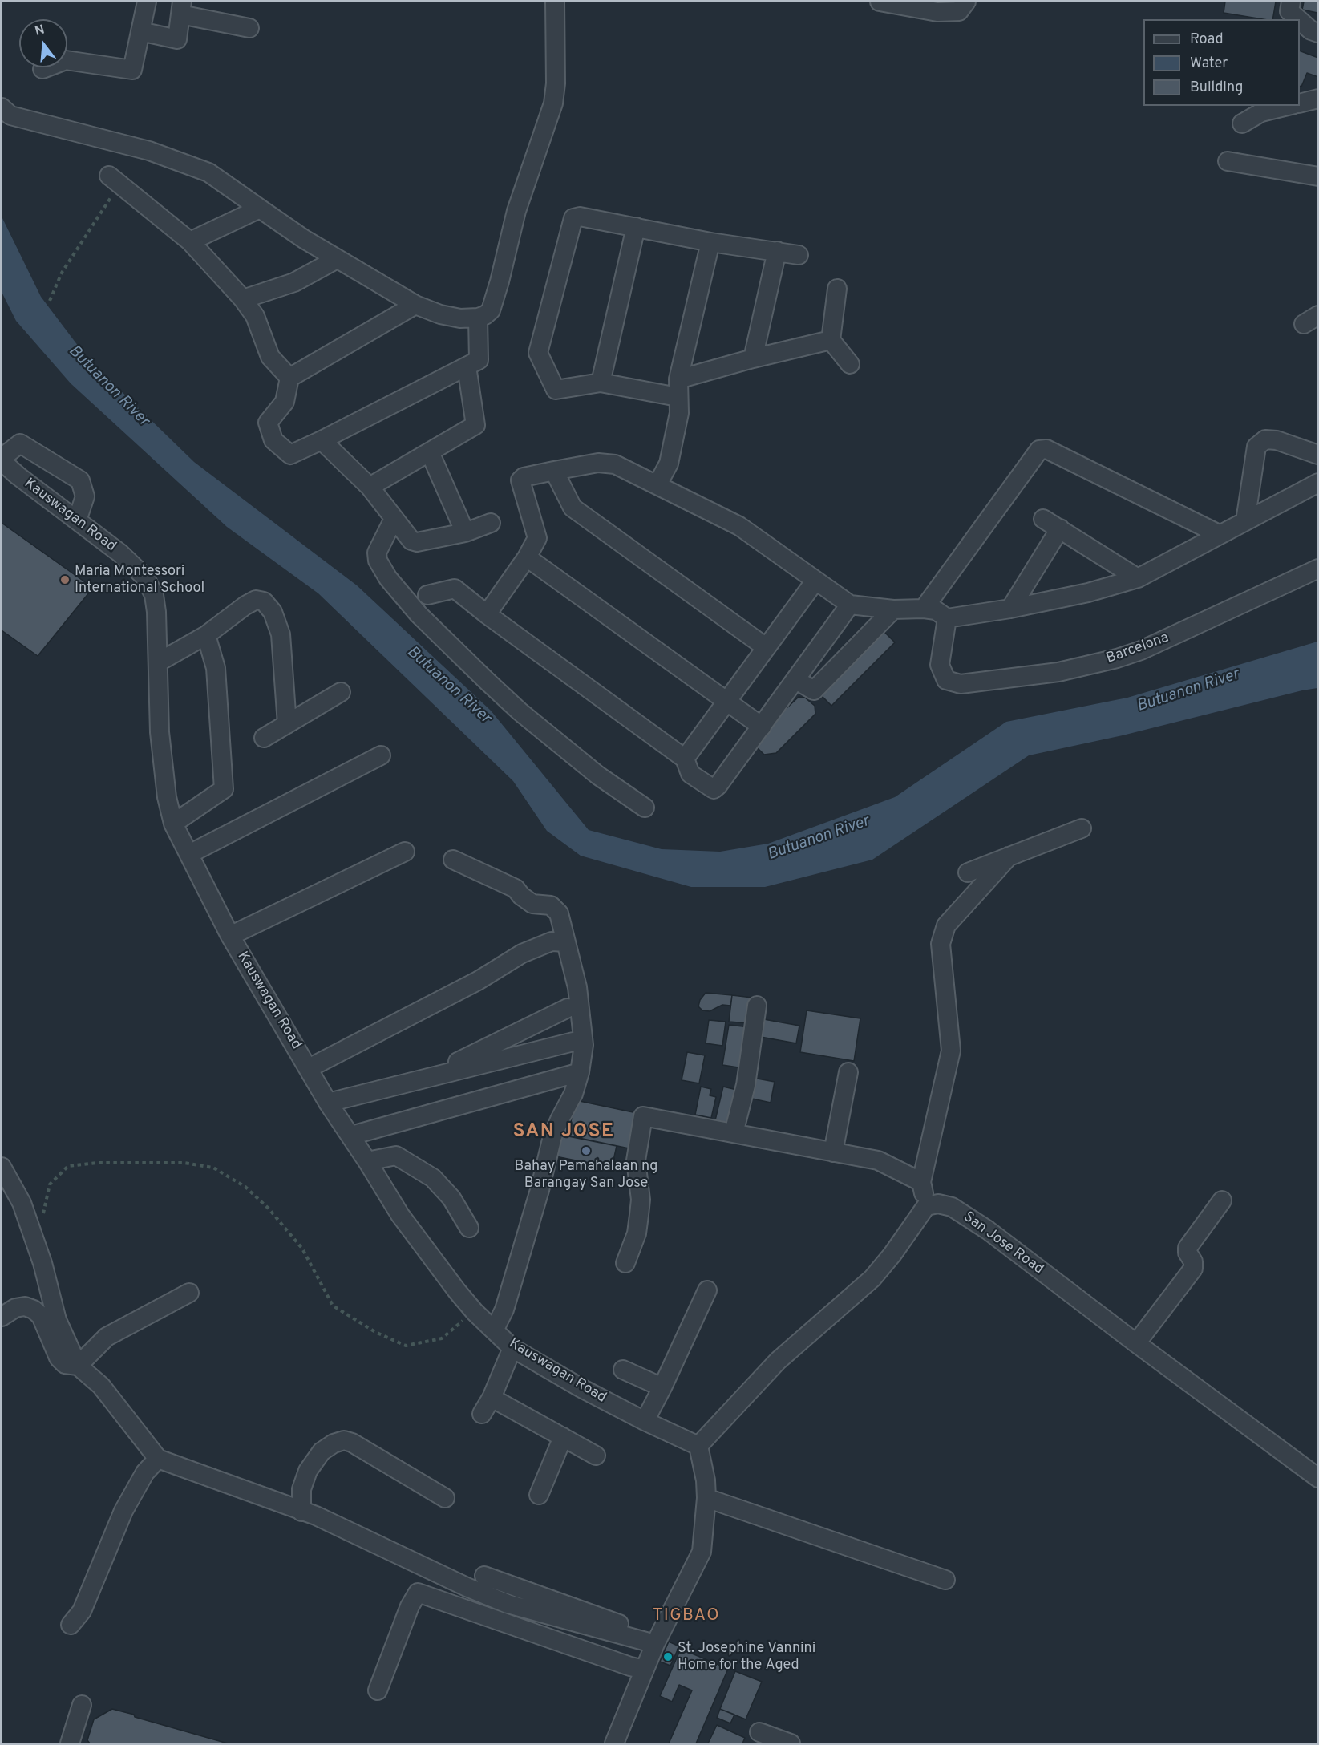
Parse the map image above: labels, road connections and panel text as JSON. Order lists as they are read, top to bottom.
{
  "streets": {
    "street": ["Kauswagan Road", "Barcelona", "San Jose Road"]
  },
  "districts": ["SAN JOSE", "TIGBAO"],
  "water": ["Butuanon River"],
  "places": ["Maria Montessori International School", "Bahay Pamahalaan ng Barangay San Jose", "St. Josephine Vannini Home for the Aged"],
  "legend": ["Road", "Water", "Building"],
  "north": "top"
}
